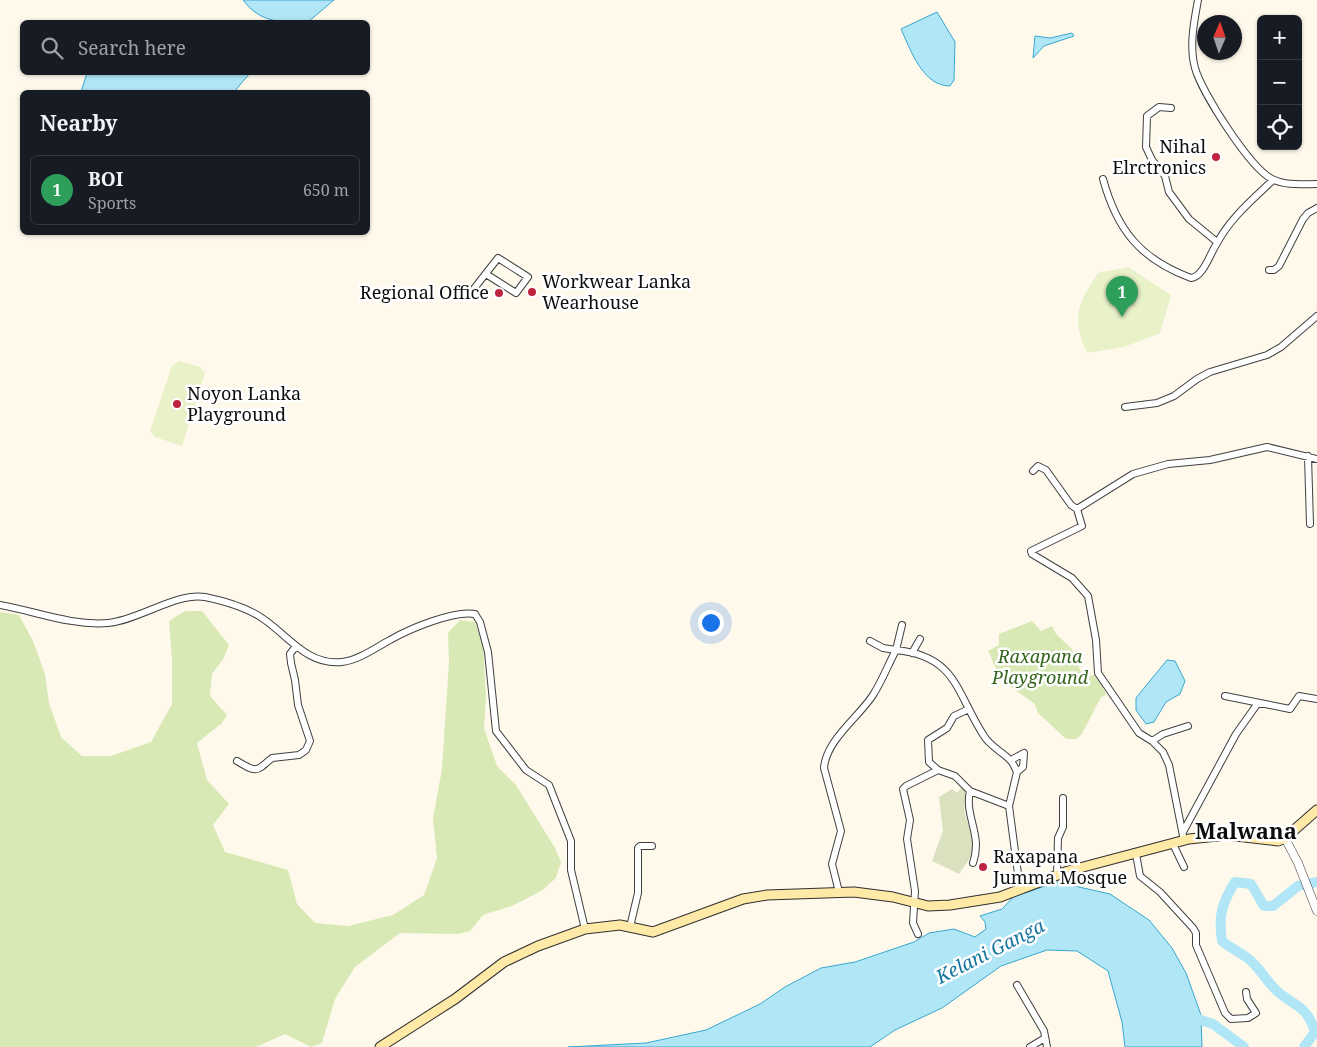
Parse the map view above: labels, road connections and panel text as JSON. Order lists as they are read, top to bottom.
{
  "districts": ["Malwana"],
  "water": ["Kelani Ganga"],
  "parks": ["Raxapana Playground"],
  "places": [
    "Nihal Elrctronics",
    "Workwear Lanka Wearhouse",
    "Regional Office",
    "Noyon Lanka Playground",
    "Raxapana Jumma Mosque"
  ],
  "north": "top",
  "page": {
    "map_buttons": ["+", "−"],
    "search": "Search here",
    "heading": "Nearby",
    "list": [
      {
        "mark": "1",
        "name": "BOI",
        "note": "Sports",
        "value": "650 m"
      }
    ],
    "pins": "1"
  }
}
